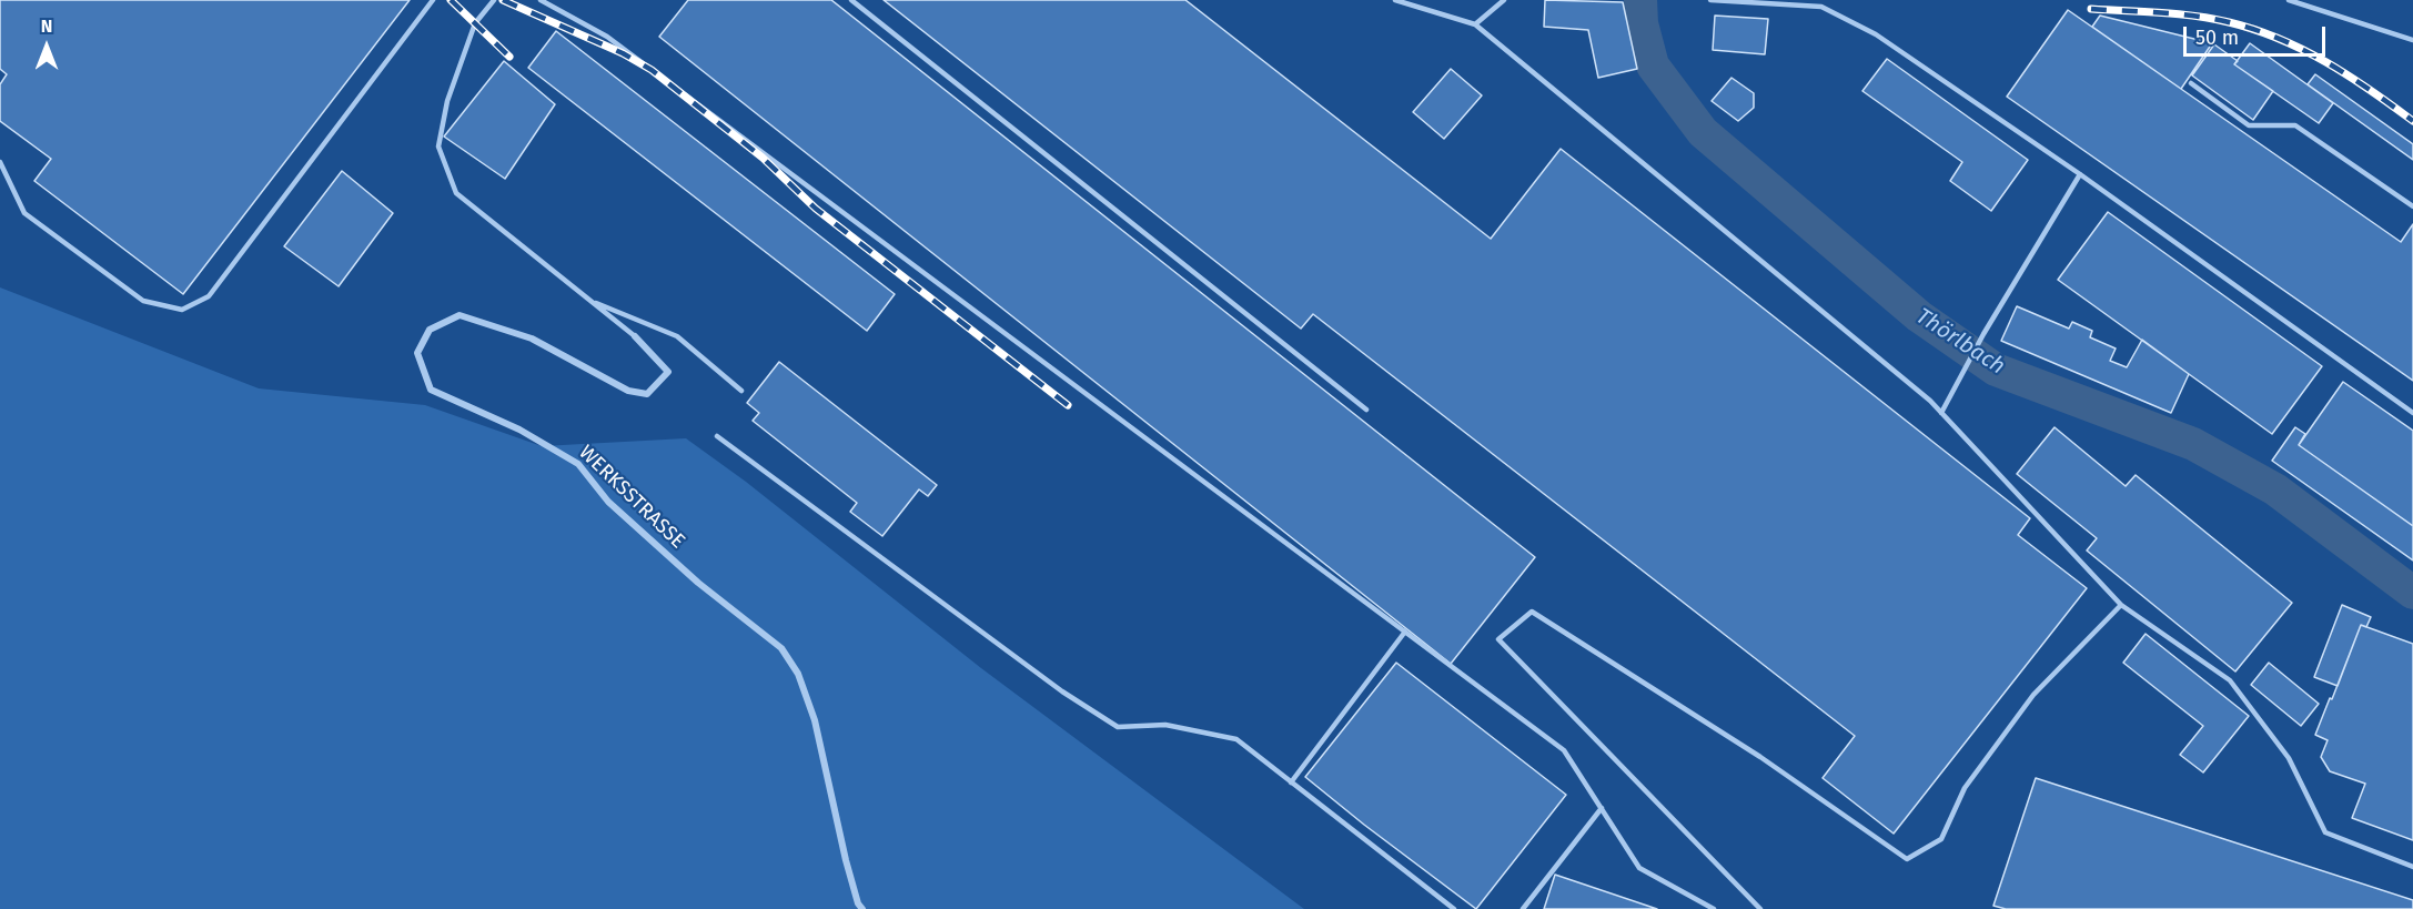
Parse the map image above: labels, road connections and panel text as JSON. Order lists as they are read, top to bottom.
{
  "streets": {
    "street": ["WERKSSTRASSE"]
  },
  "water": ["Thörlbach"],
  "scale_bar": "50 m",
  "north": "top"
}
